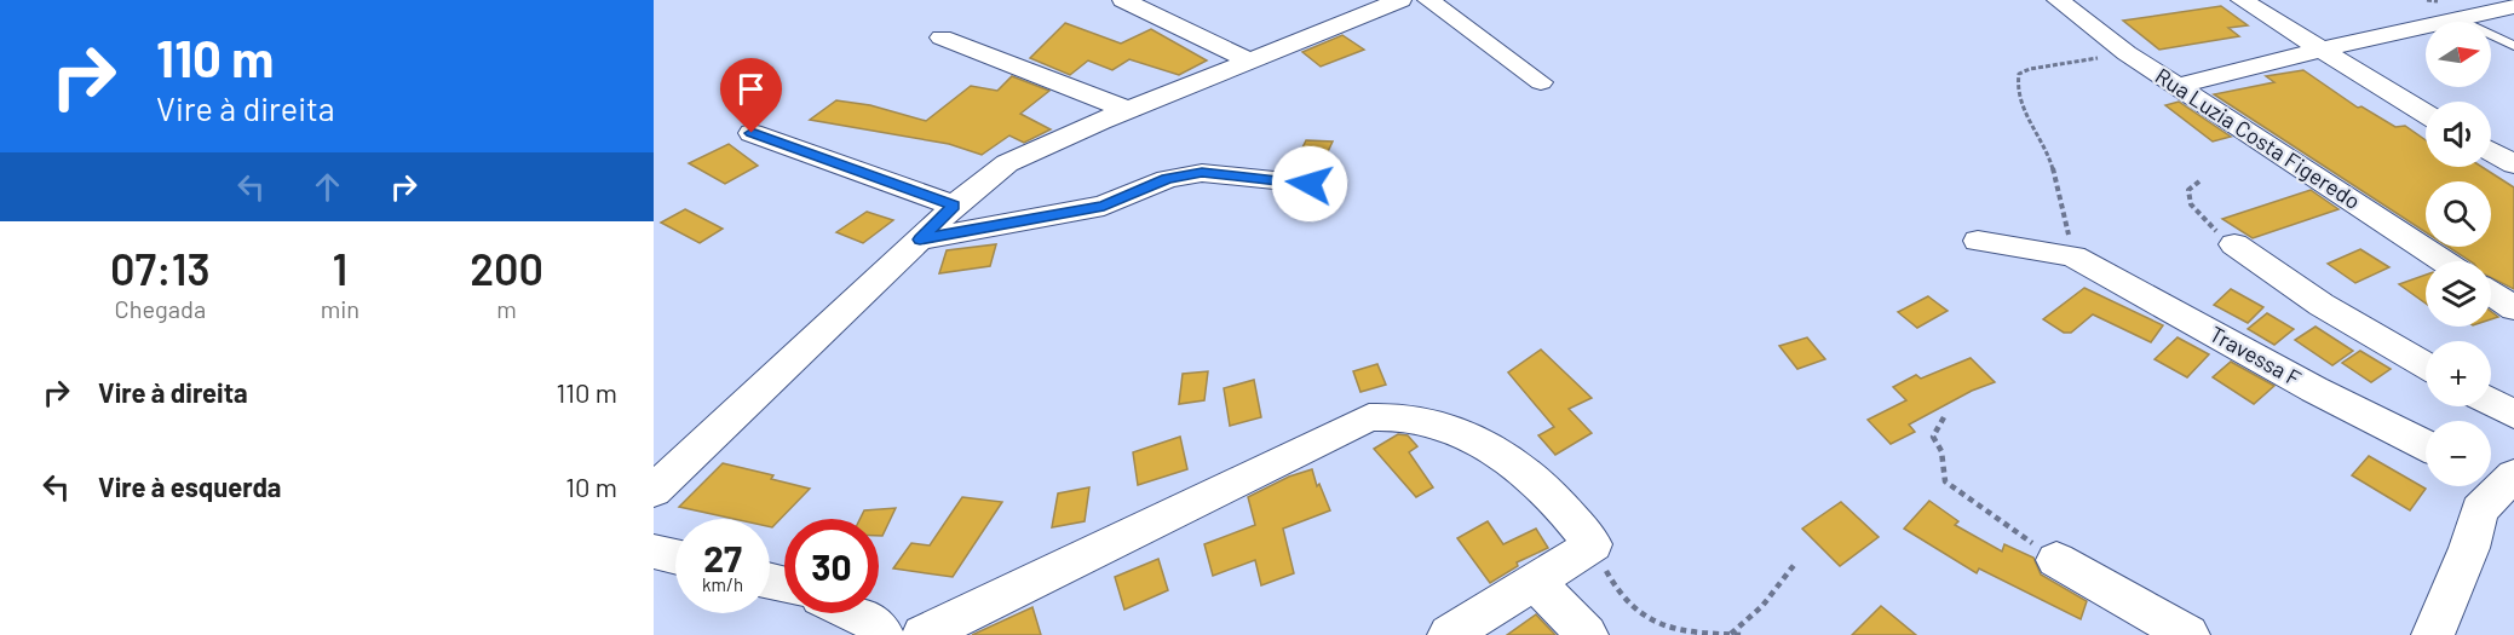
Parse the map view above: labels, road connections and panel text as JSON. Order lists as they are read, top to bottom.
{
  "streets": {
    "street": ["Rua Luzia Costa Figeredo", "Travessa F"]
  },
  "north": "right",
  "page": {
    "turn": ["110 m", "Vire à direita"],
    "map_buttons": ["+", "−"],
    "eta": [
      "07:13",
      "Chegada",
      "1",
      "min",
      "200",
      "m"
    ],
    "list": [
      {
        "name": "Vire à direita",
        "value": "110 m"
      },
      {
        "name": "Vire à esquerda",
        "value": "10 m"
      }
    ],
    "speed": "27 km/h",
    "limit": "30"
  }
}
